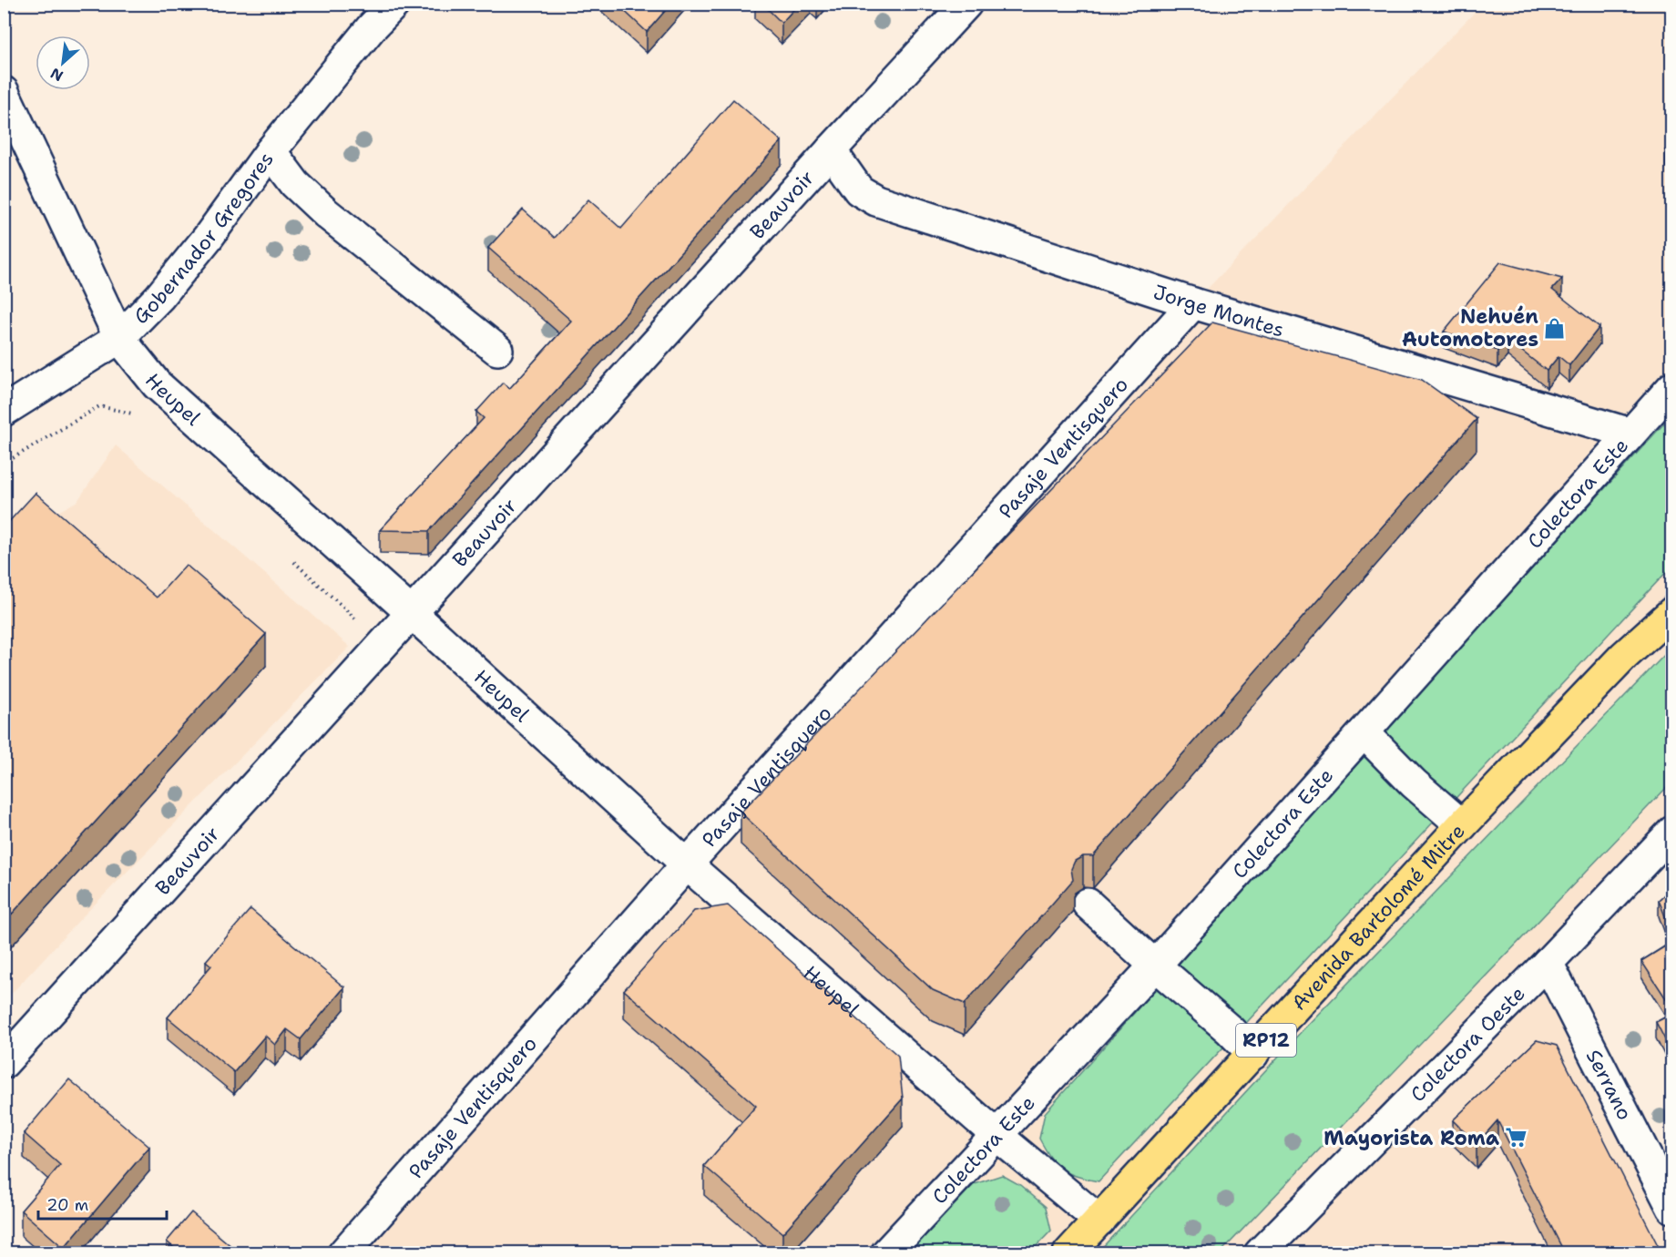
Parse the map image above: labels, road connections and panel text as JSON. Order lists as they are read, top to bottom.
{
  "streets": {
    "main road": ["Avenida Bartolomé Mitre", "RP12"],
    "street": [
      "Beauvoir",
      "Gobernador Gregores",
      "Jorge Montes",
      "Heupel",
      "Pasaje Ventisquero",
      "Colectora Este",
      "Colectora Oeste",
      "Serrano"
    ]
  },
  "crossings": [
    ["Beauvoir", "Jorge Montes"],
    ["Beauvoir", "Heupel"],
    ["Gobernador Gregores", "Heupel"],
    ["Jorge Montes", "Pasaje Ventisquero"],
    ["Jorge Montes", "Colectora Este"],
    ["Heupel", "Pasaje Ventisquero"],
    ["Heupel", "Colectora Este"],
    ["Heupel", "Avenida Bartolomé Mitre"],
    ["Colectora Oeste", "Serrano"]
  ],
  "places": {
    "shop": ["Nehuén Automotores"],
    "supermarket": ["Mayorista Roma"]
  },
  "scale_bar": "20 m",
  "north": "bottom left"
}
